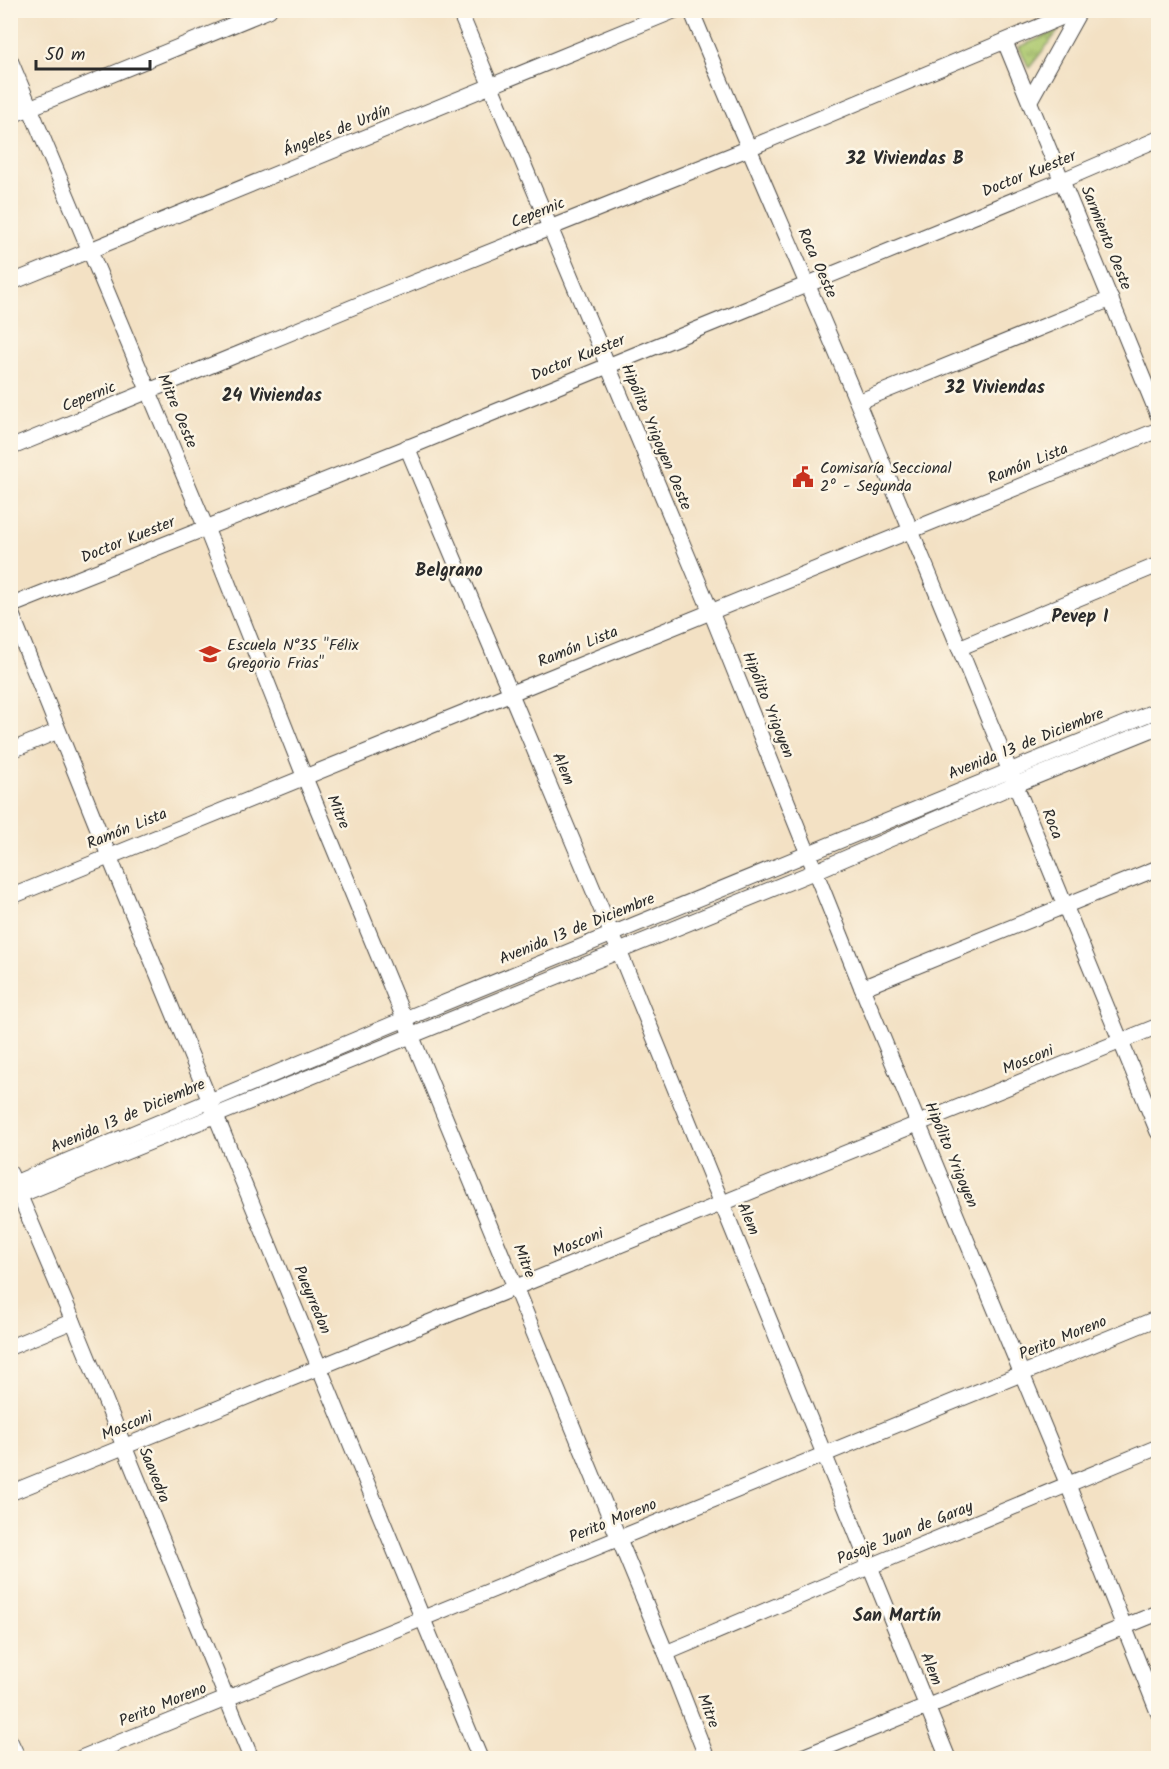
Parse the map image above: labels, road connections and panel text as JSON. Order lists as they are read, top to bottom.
{
  "streets": {
    "street": [
      "Ángeles de Urdín",
      "Doctor Kuester",
      "Cepernic",
      "Sarmiento Oeste",
      "Roca Oeste",
      "Mitre Oeste",
      "Hipólito Yrigoyen Oeste",
      "Ramón Lista",
      "Hipólito Yrigoyen",
      "Avenida 13 de Diciembre",
      "Alem",
      "Mitre",
      "Roca",
      "Mosconi",
      "Pueyrredon",
      "Perito Moreno",
      "Saavedra",
      "Pasaje Juan de Garay"
    ]
  },
  "crossings": [
    ["Ángeles de Urdín", "Mitre Oeste"],
    ["Ángeles de Urdín", "Hipólito Yrigoyen Oeste"],
    ["Doctor Kuester", "Sarmiento Oeste"],
    ["Doctor Kuester", "Roca Oeste"],
    ["Doctor Kuester", "Mitre Oeste"],
    ["Doctor Kuester", "Hipólito Yrigoyen Oeste"],
    ["Doctor Kuester", "Alem"],
    ["Doctor Kuester", "Pueyrredon"],
    ["Cepernic", "Sarmiento Oeste"],
    ["Cepernic", "Roca Oeste"],
    ["Cepernic", "Mitre Oeste"],
    ["Cepernic", "Hipólito Yrigoyen Oeste"],
    ["Roca Oeste", "Ramón Lista"],
    ["Roca Oeste", "Roca"],
    ["Mitre Oeste", "Ramón Lista"],
    ["Mitre Oeste", "Mitre"],
    ["Hipólito Yrigoyen Oeste", "Ramón Lista"],
    ["Hipólito Yrigoyen Oeste", "Hipólito Yrigoyen"],
    ["Ramón Lista", "Hipólito Yrigoyen"],
    ["Ramón Lista", "Alem"],
    ["Ramón Lista", "Mitre"],
    ["Ramón Lista", "Roca"],
    ["Ramón Lista", "Pueyrredon"],
    ["Hipólito Yrigoyen", "Avenida 13 de Diciembre"],
    ["Hipólito Yrigoyen", "Mosconi"],
    ["Hipólito Yrigoyen", "Perito Moreno"],
    ["Hipólito Yrigoyen", "Pasaje Juan de Garay"],
    ["Avenida 13 de Diciembre", "Alem"],
    ["Avenida 13 de Diciembre", "Mitre"],
    ["Avenida 13 de Diciembre", "Roca"],
    ["Avenida 13 de Diciembre", "Pueyrredon"],
    ["Avenida 13 de Diciembre", "Saavedra"],
    ["Alem", "Mosconi"],
    ["Alem", "Perito Moreno"],
    ["Alem", "Pasaje Juan de Garay"],
    ["Mitre", "Mosconi"],
    ["Mitre", "Perito Moreno"],
    ["Mitre", "Pasaje Juan de Garay"],
    ["Roca", "Mosconi"],
    ["Mosconi", "Pueyrredon"],
    ["Mosconi", "Saavedra"],
    ["Pueyrredon", "Perito Moreno"],
    ["Perito Moreno", "Saavedra"]
  ],
  "districts": [
    "32 Viviendas B",
    "32 Viviendas",
    "24 Viviendas",
    "Belgrano",
    "Pevep I",
    "San Martín"
  ],
  "places": {
    "public building": ["Comisaría Seccional 2º - Segunda"],
    "school or university": ["Escuela N°35 \"Félix Gregorio Frias\""]
  },
  "scale_bar": "50 m"
}
